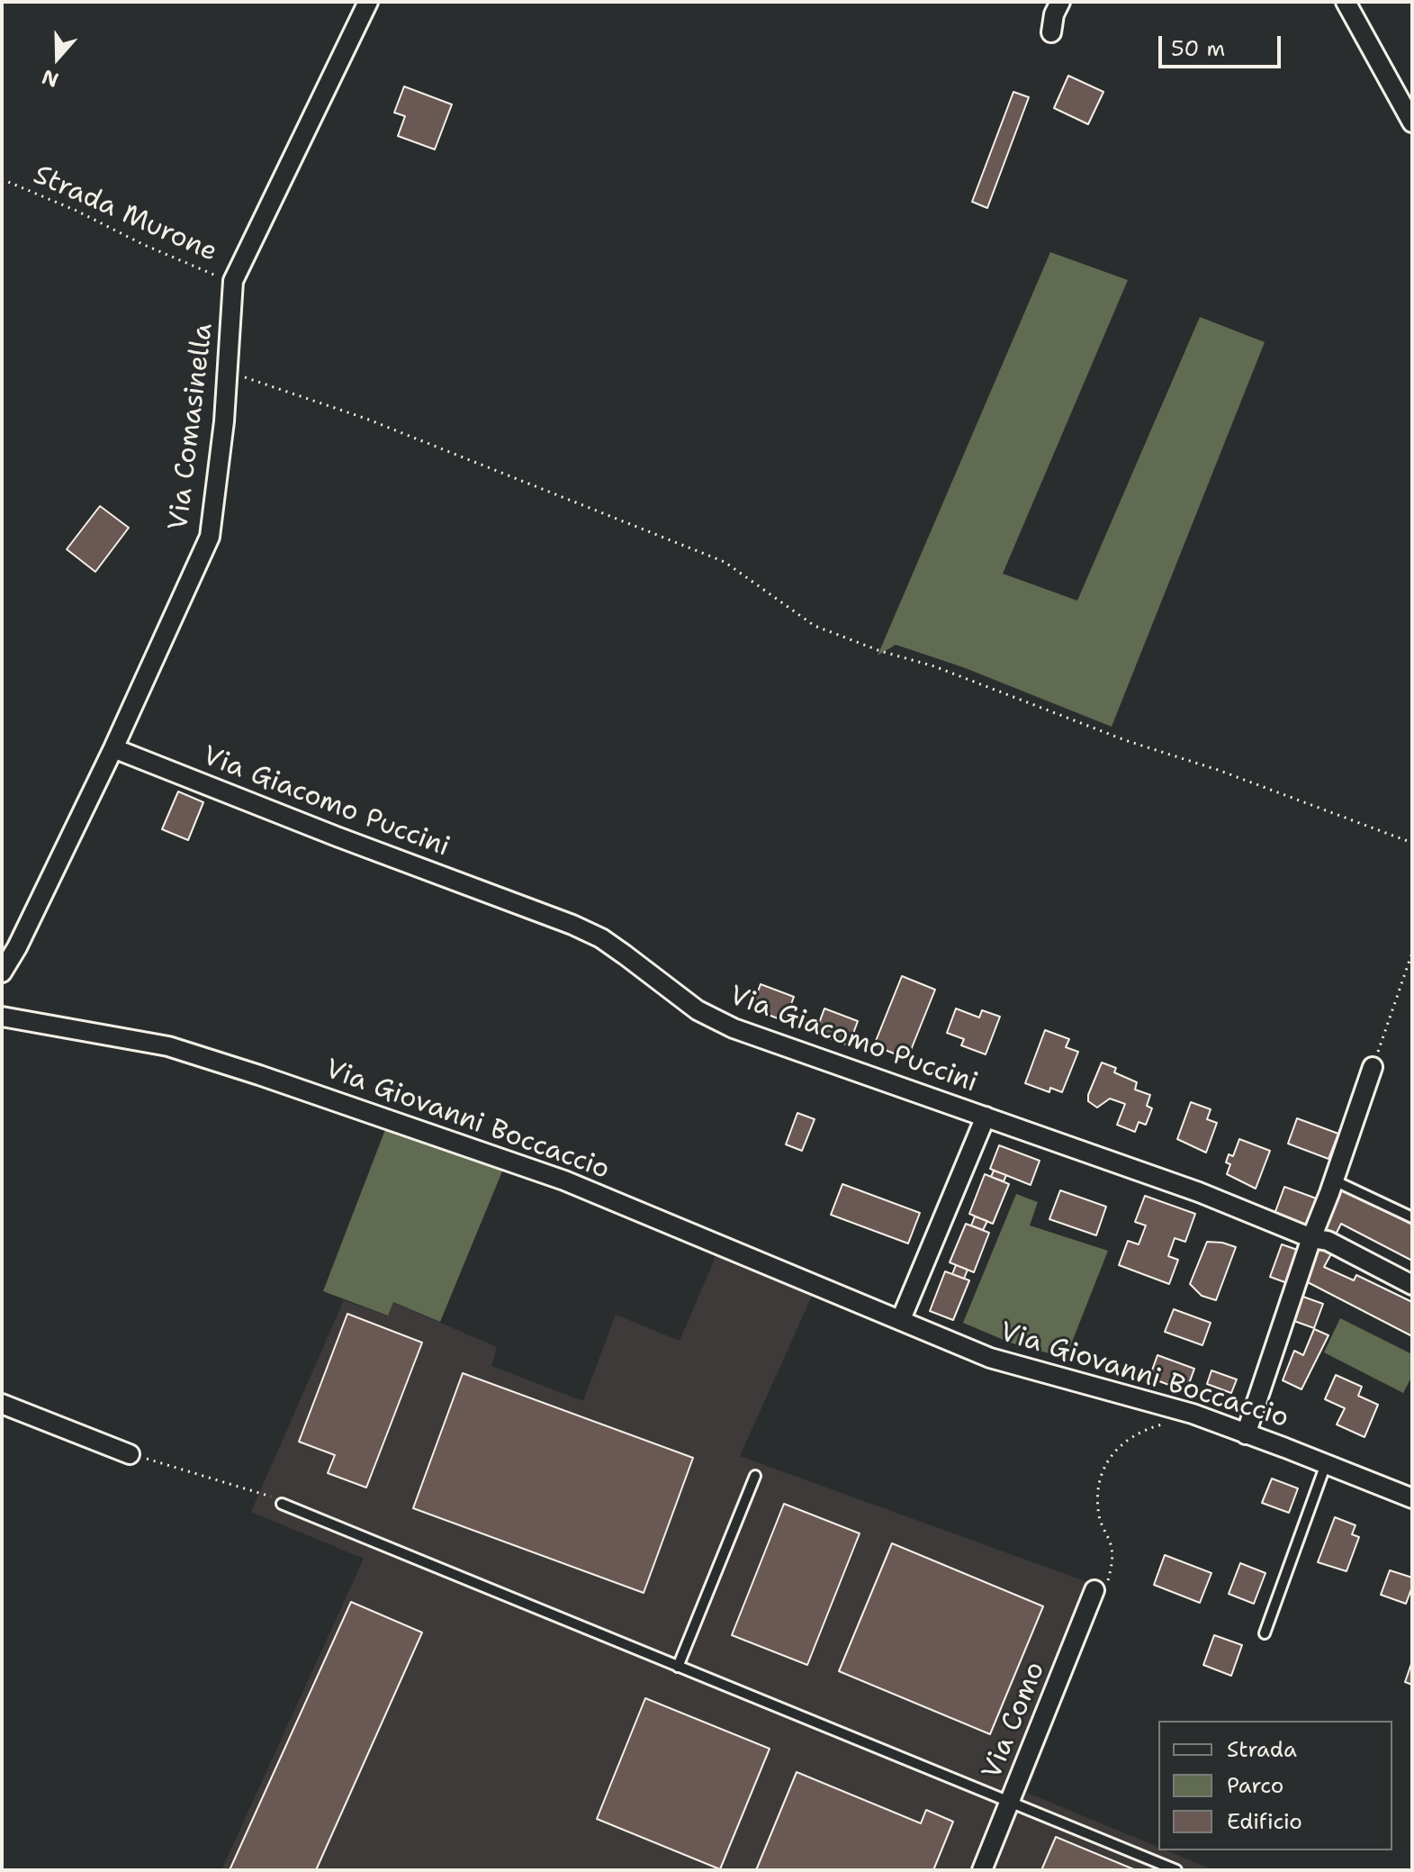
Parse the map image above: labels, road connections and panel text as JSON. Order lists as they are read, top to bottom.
{
  "streets": {
    "street": [
      "Via Comasinella",
      "Via Giacomo Puccini",
      "Via Giovanni Boccaccio",
      "Via Como"
    ],
    "path": ["Strada Murone"]
  },
  "crossings": [
    ["Strada Murone", "Via Comasinella"],
    ["Via Comasinella", "Via Giacomo Puccini"]
  ],
  "legend": ["Strada", "Parco", "Edificio"],
  "scale_bar": "50 m",
  "north": "bottom"
}
